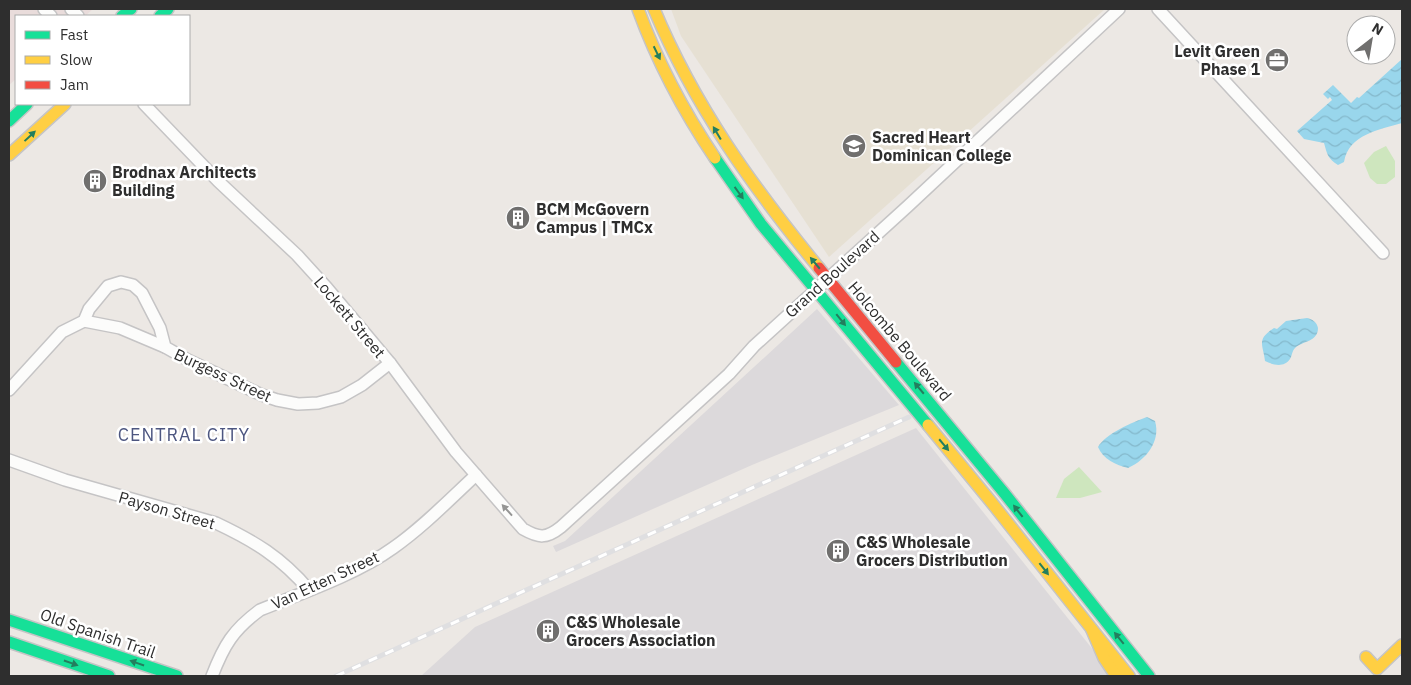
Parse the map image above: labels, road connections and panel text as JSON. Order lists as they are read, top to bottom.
{
  "streets": {
    "main road": ["Holcombe Boulevard", "Old Spanish Trail"],
    "street": [
      "Grand Boulevard",
      "Lockett Street",
      "Burgess Street",
      "Payson Street",
      "Van Etten Street"
    ]
  },
  "crossings": [
    ["Grand Boulevard", "Lockett Street"],
    ["Grand Boulevard", "Holcombe Boulevard"],
    ["Lockett Street", "Burgess Street"],
    ["Lockett Street", "Van Etten Street"],
    ["Payson Street", "Van Etten Street"]
  ],
  "districts": ["CENTRAL CITY"],
  "places": {
    "office": ["Levit Green Phase 1"],
    "school or university": ["Sacred Heart Dominican College"],
    "building": [
      "Brodnax Architects Building",
      "BCM McGovern Campus | TMCx",
      "C&S Wholesale Grocers Distribution",
      "C&S Wholesale Grocers Association"
    ]
  },
  "legend": ["Fast", "Slow", "Jam"],
  "north": "top right"
}
